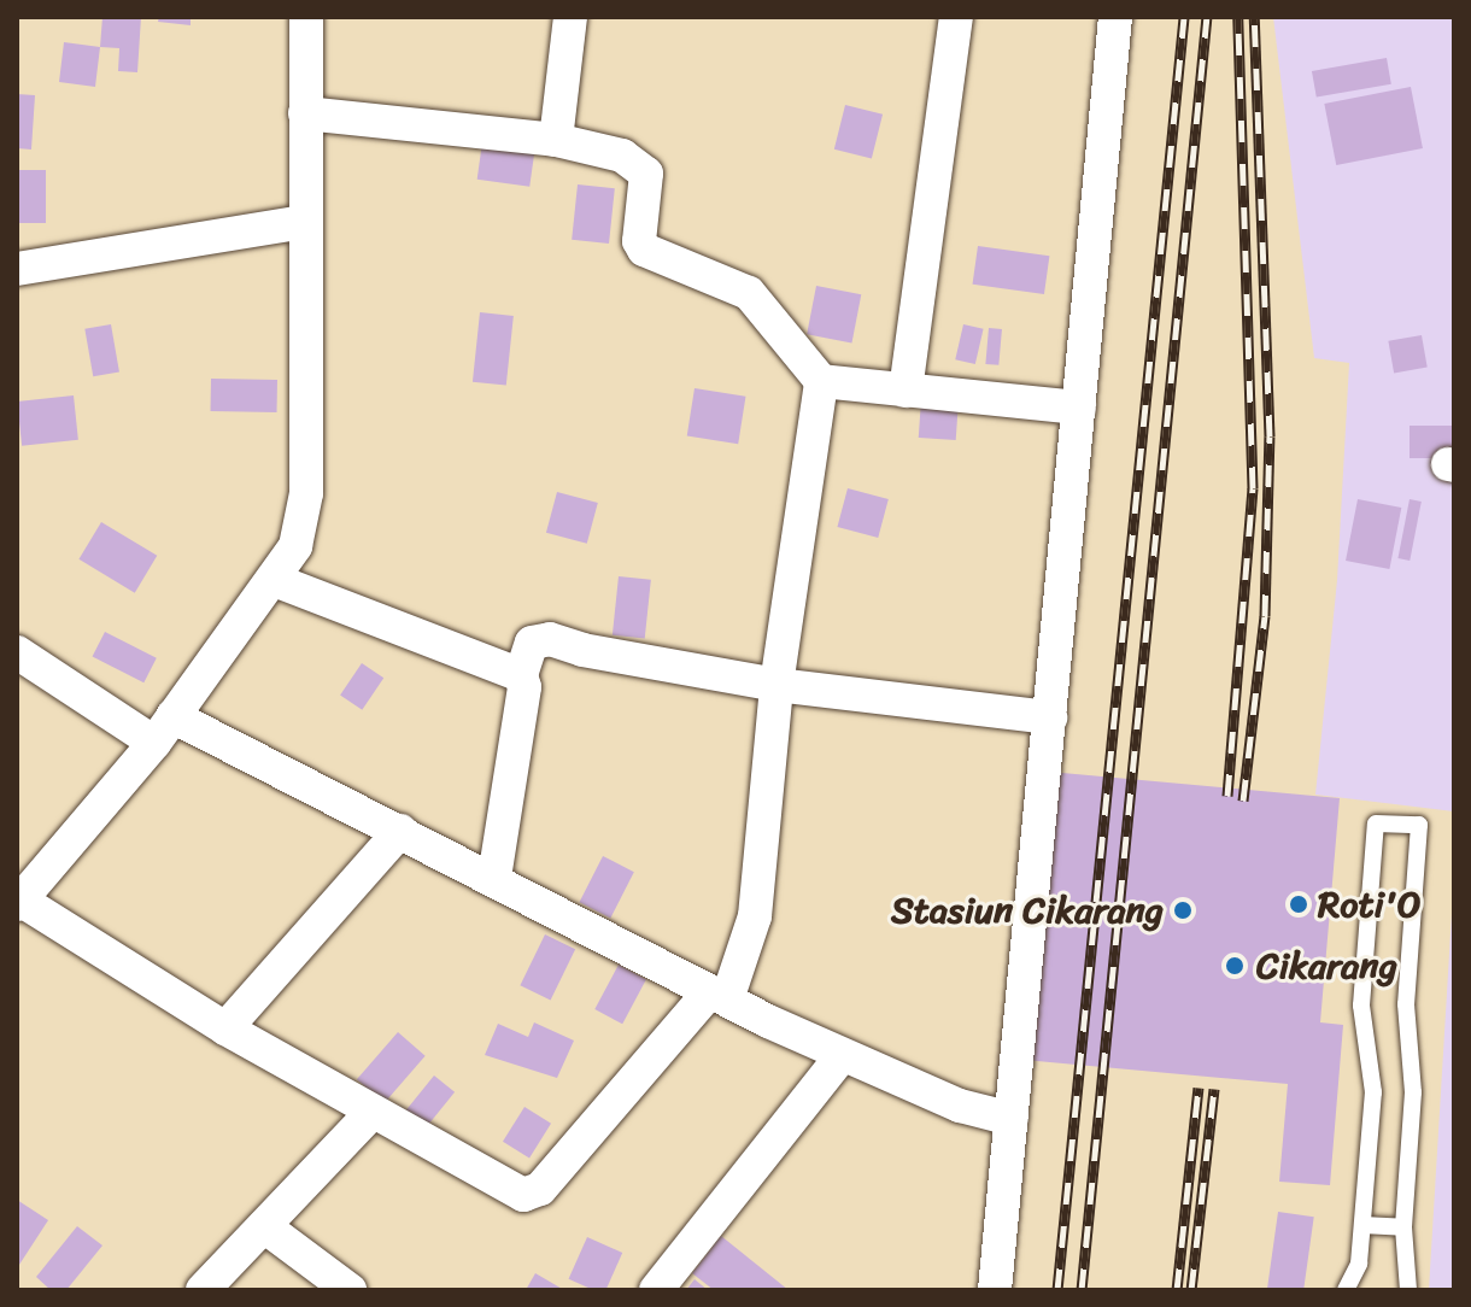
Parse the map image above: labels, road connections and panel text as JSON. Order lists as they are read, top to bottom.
{
  "places": ["Roti'O", "Stasiun Cikarang", "Cikarang"]
}
